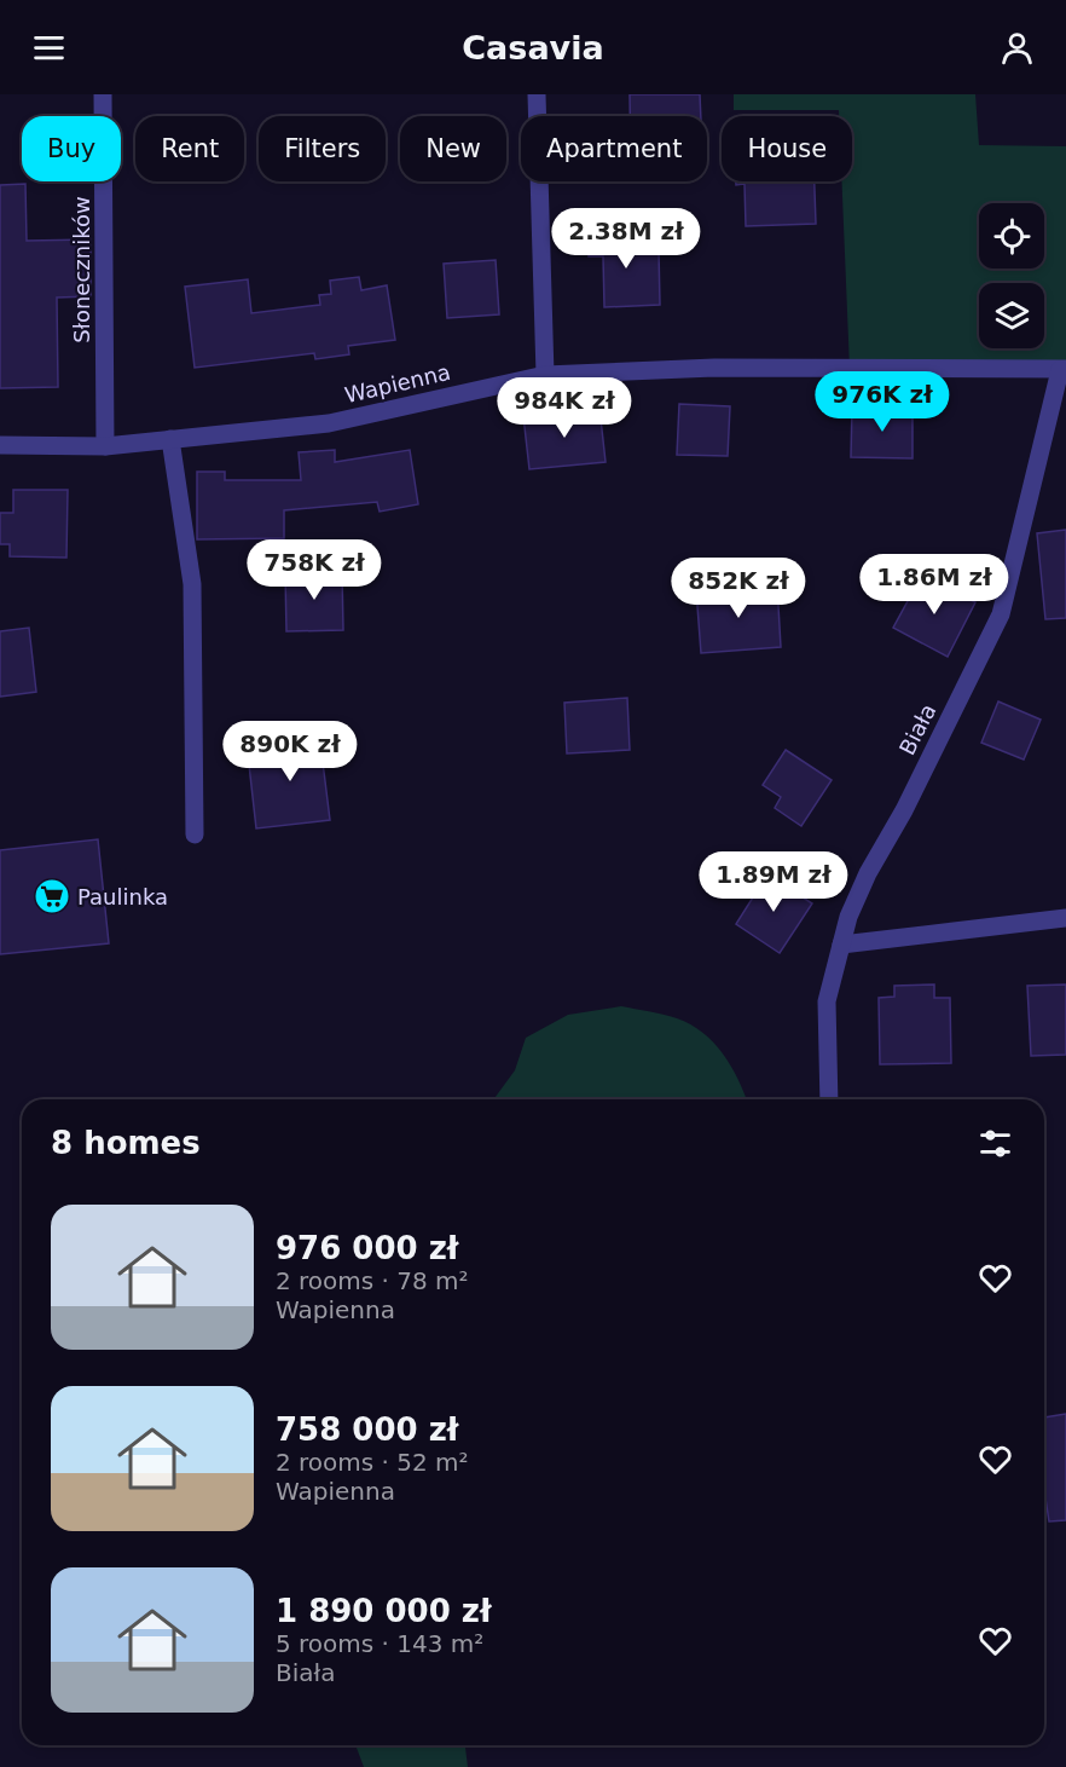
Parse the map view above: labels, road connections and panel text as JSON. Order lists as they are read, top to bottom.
{
  "streets": {
    "street": ["Słoneczników", "Wapienna", "Biała"]
  },
  "crossings": [
    ["Słoneczników", "Wapienna"],
    ["Wapienna", "Biała"]
  ],
  "places": {
    "supermarket": ["Paulinka"]
  },
  "page": {
    "header": "Casavia",
    "chip": [
      "Buy",
      "Rent",
      "Filters",
      "New",
      "Apartment",
      "House"
    ],
    "price": [
      "2.38M zł",
      "976K zł",
      "984K zł",
      "758K zł",
      "1.86M zł",
      "852K zł",
      "890K zł",
      "1.89M zł"
    ],
    "heading": "8 homes",
    "list": [
      {
        "name": "976 000 zł",
        "note": "2 rooms · 78 m² · Wapienna"
      },
      {
        "name": "758 000 zł",
        "note": "2 rooms · 52 m² · Wapienna"
      },
      {
        "name": "1 890 000 zł",
        "note": "5 rooms · 143 m² · Biała"
      }
    ]
  }
}
